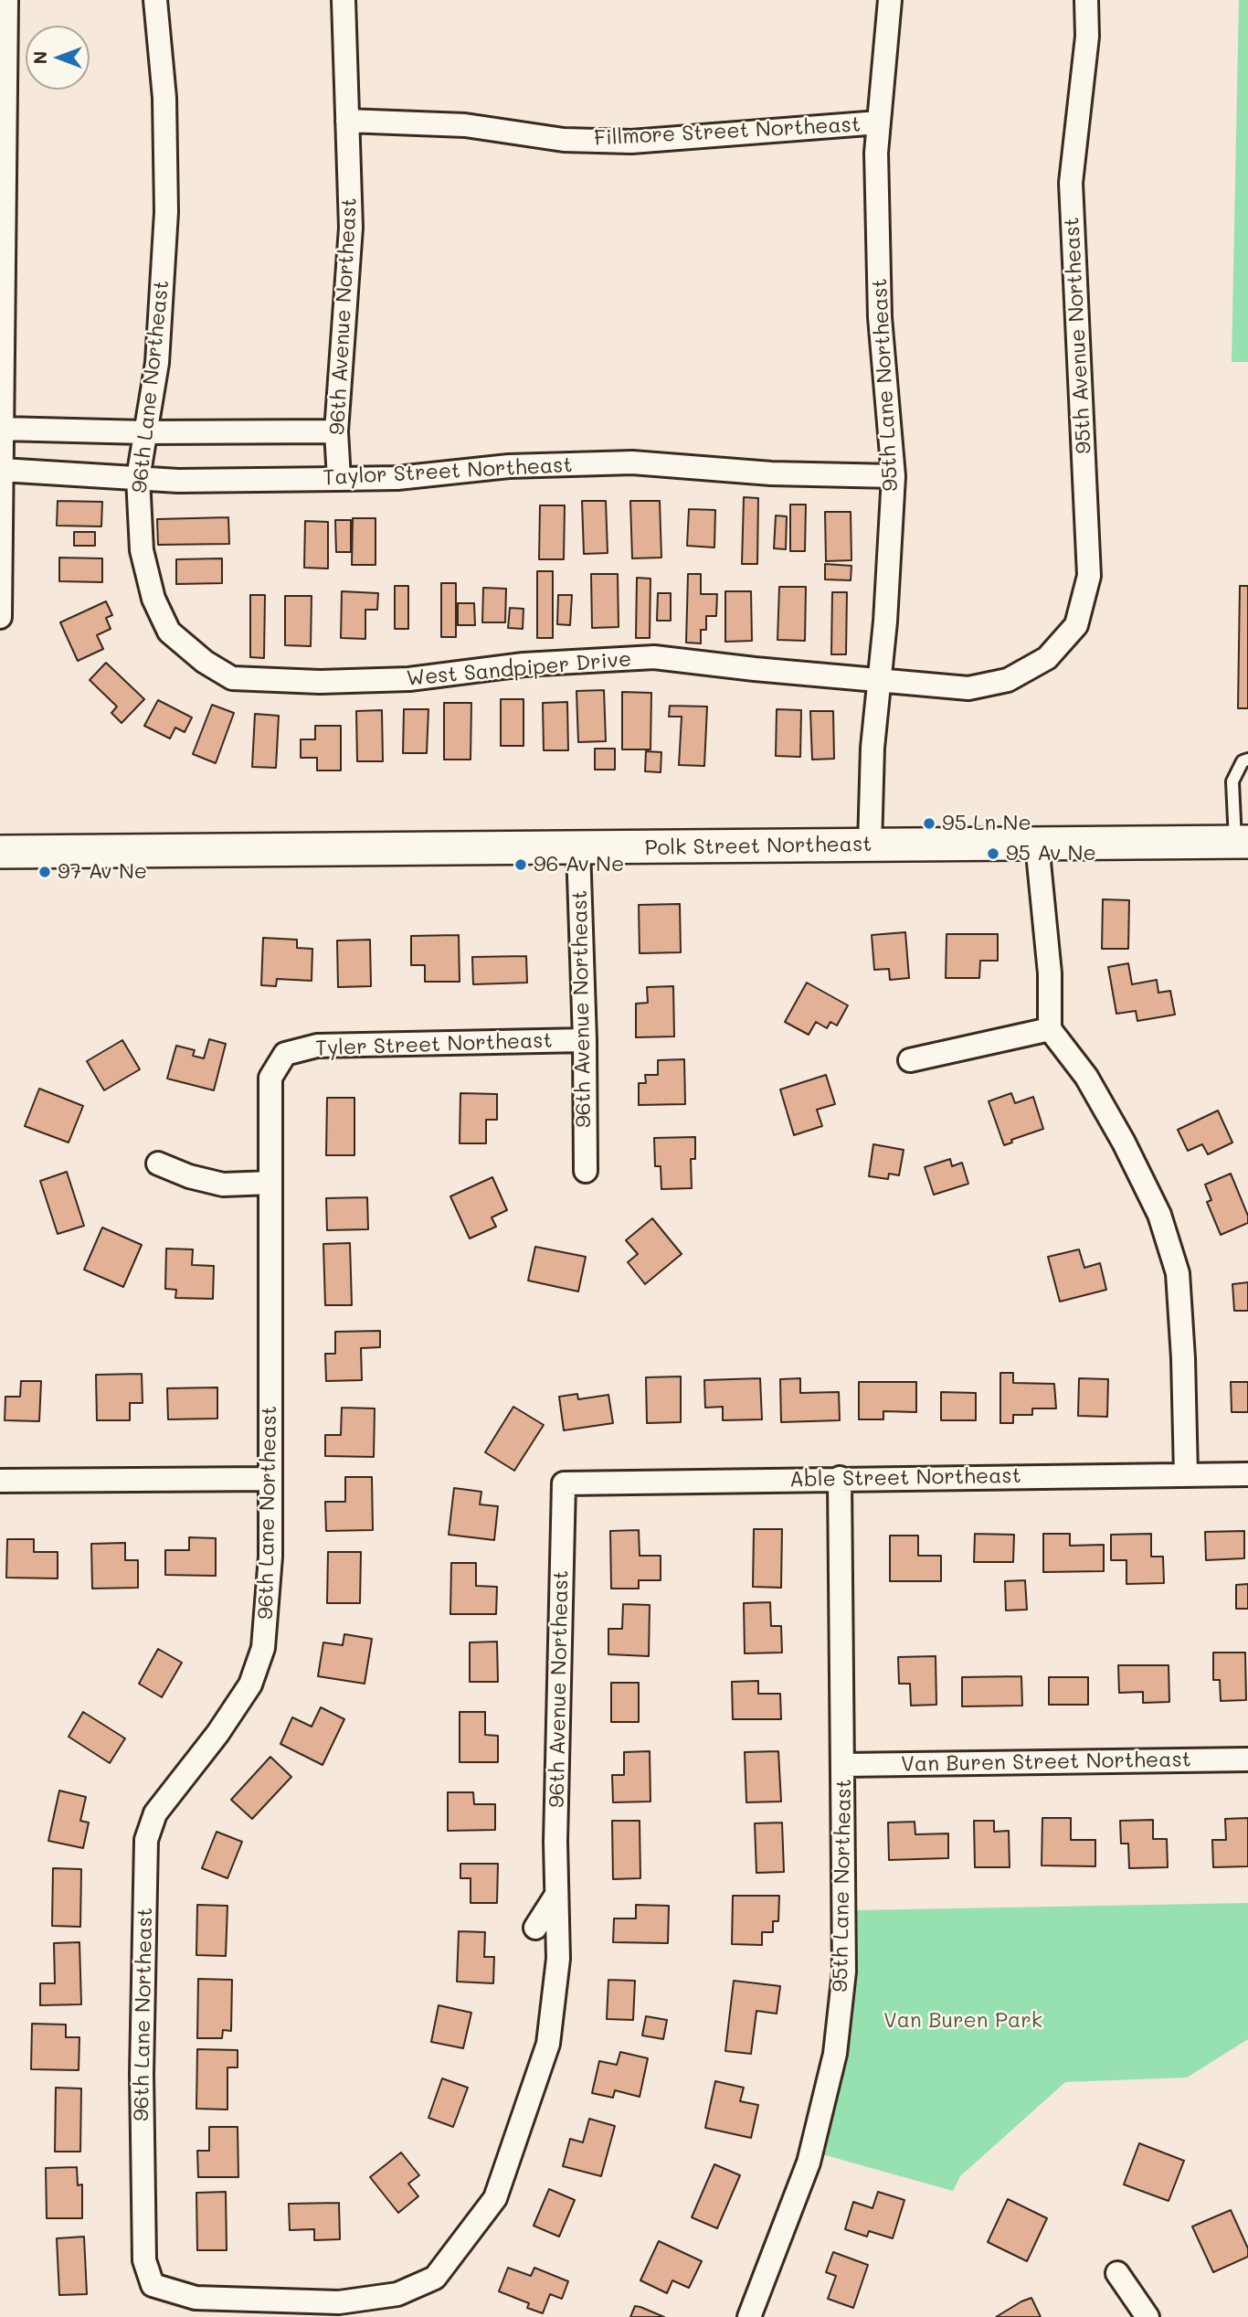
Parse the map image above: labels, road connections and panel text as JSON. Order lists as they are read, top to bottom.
{
  "streets": {
    "street": [
      "Fillmore Street Northeast",
      "96th Avenue Northeast",
      "95th Avenue Northeast",
      "95th Lane Northeast",
      "96th Lane Northeast",
      "Taylor Street Northeast",
      "West Sandpiper Drive",
      "Polk Street Northeast",
      "Tyler Street Northeast",
      "Able Street Northeast",
      "Van Buren Street Northeast"
    ]
  },
  "crossings": [
    ["Fillmore Street Northeast", "96th Avenue Northeast"],
    ["Fillmore Street Northeast", "95th Lane Northeast"],
    ["96th Avenue Northeast", "96th Lane Northeast"],
    ["96th Avenue Northeast", "Taylor Street Northeast"],
    ["96th Avenue Northeast", "Polk Street Northeast"],
    ["96th Avenue Northeast", "Tyler Street Northeast"],
    ["96th Avenue Northeast", "Able Street Northeast"],
    ["95th Avenue Northeast", "West Sandpiper Drive"],
    ["95th Lane Northeast", "Taylor Street Northeast"],
    ["95th Lane Northeast", "West Sandpiper Drive"],
    ["95th Lane Northeast", "Polk Street Northeast"],
    ["95th Lane Northeast", "Able Street Northeast"],
    ["95th Lane Northeast", "Van Buren Street Northeast"],
    ["96th Lane Northeast", "Taylor Street Northeast"],
    ["96th Lane Northeast", "West Sandpiper Drive"],
    ["96th Lane Northeast", "Tyler Street Northeast"]
  ],
  "parks": ["Van Buren Park"],
  "places": [
    "95 Ln Ne",
    "95 Av Ne",
    "96 Av Ne",
    "97 Av Ne"
  ],
  "north": "left"
}
